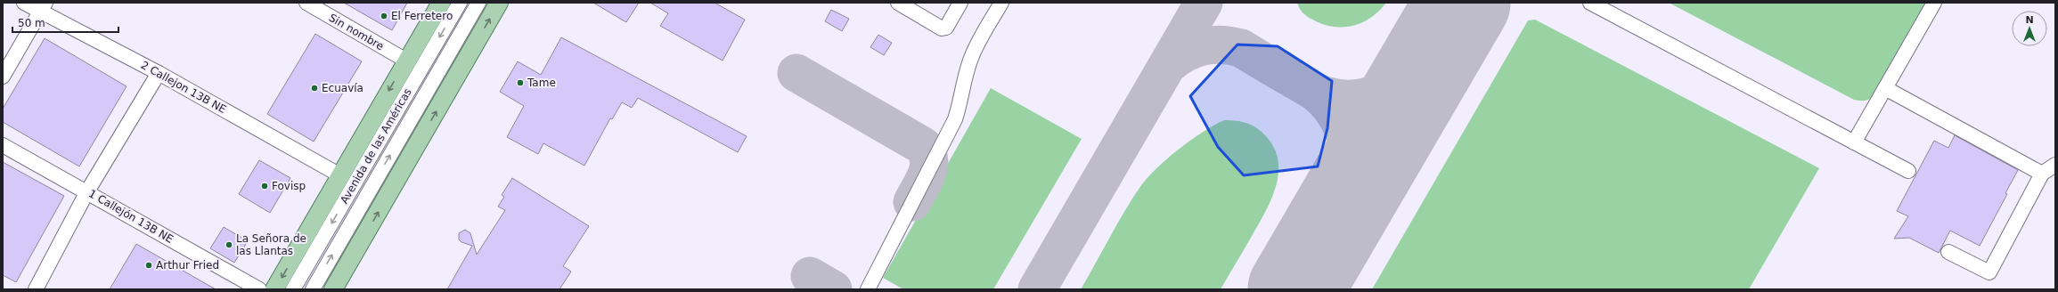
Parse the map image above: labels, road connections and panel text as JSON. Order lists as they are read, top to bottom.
{
  "streets": {
    "main road": ["Avenida de las Américas"],
    "street": ["Sin nombre", "2 Callejon 13B NE", "1 Callejón 13B NE"]
  },
  "crossings": [
    ["Sin nombre", "Avenida de las Américas"],
    ["2 Callejon 13B NE", "Avenida de las Américas"]
  ],
  "places": [
    "El Ferretero",
    "Tame",
    "Ecuavía",
    "Fovisp",
    "La Señora de las Llantas",
    "Arthur Fried"
  ],
  "scale_bar": "50 m",
  "north": "top"
}
